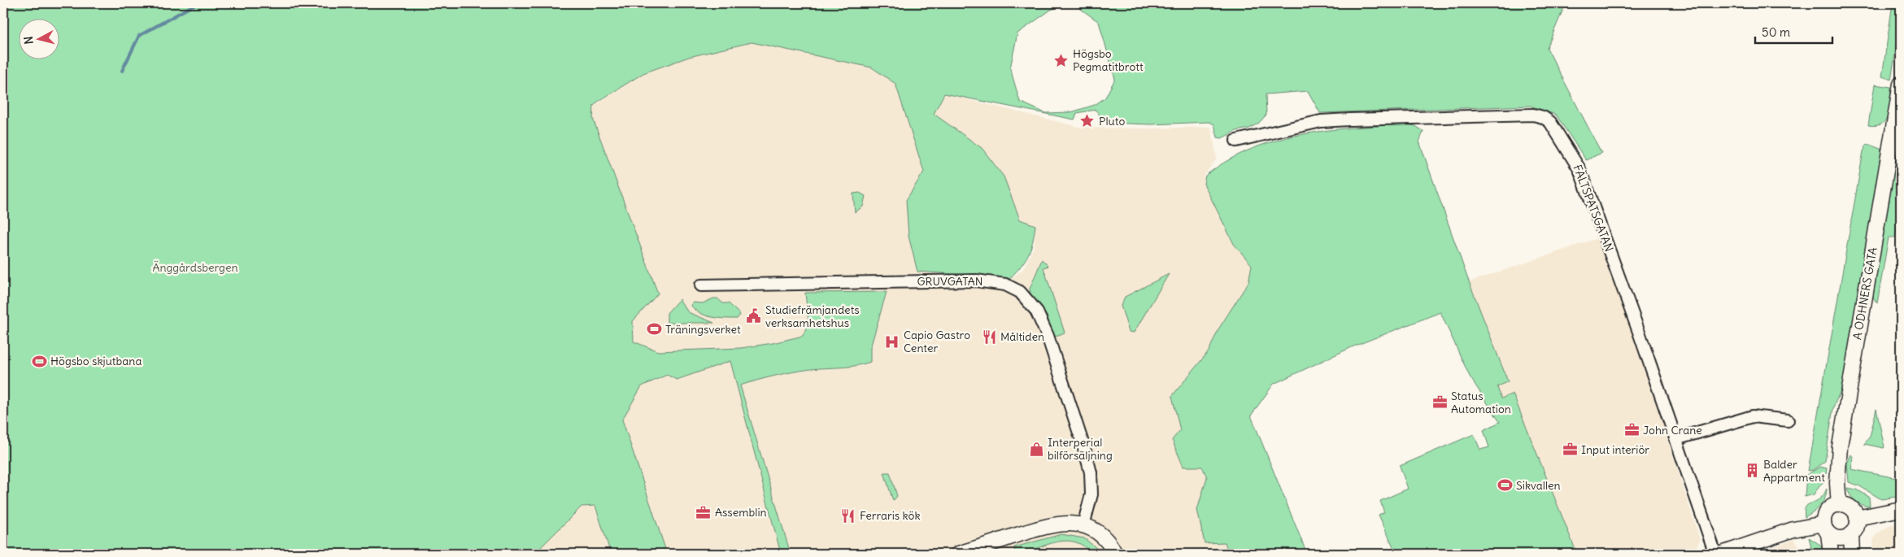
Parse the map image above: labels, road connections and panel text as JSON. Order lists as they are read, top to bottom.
{
  "streets": {
    "street": ["FÄLTSPATSGATAN", "GRUVGATAN", "A ODHNERS GATA"]
  },
  "parks": ["Änggårdsbergen"],
  "places": {
    "place": ["Högsbo Pegmatitbrott", "Pluto"],
    "public building": ["Studiefrämjandets verksamhetshus"],
    "sports": ["Träningsverket", "Högsbo skjutbana", "Sikvallen"],
    "restaurant": ["Måltiden", "Ferraris kök"],
    "hospital": ["Capio Gastro Center"],
    "office": [
      "Status Automation",
      "John Crane",
      "Input interiör",
      "Assemblin"
    ],
    "shop": ["Interperial bilförsäljning"],
    "building": ["Balder Appartment"]
  },
  "scale_bar": "50 m",
  "north": "left"
}
